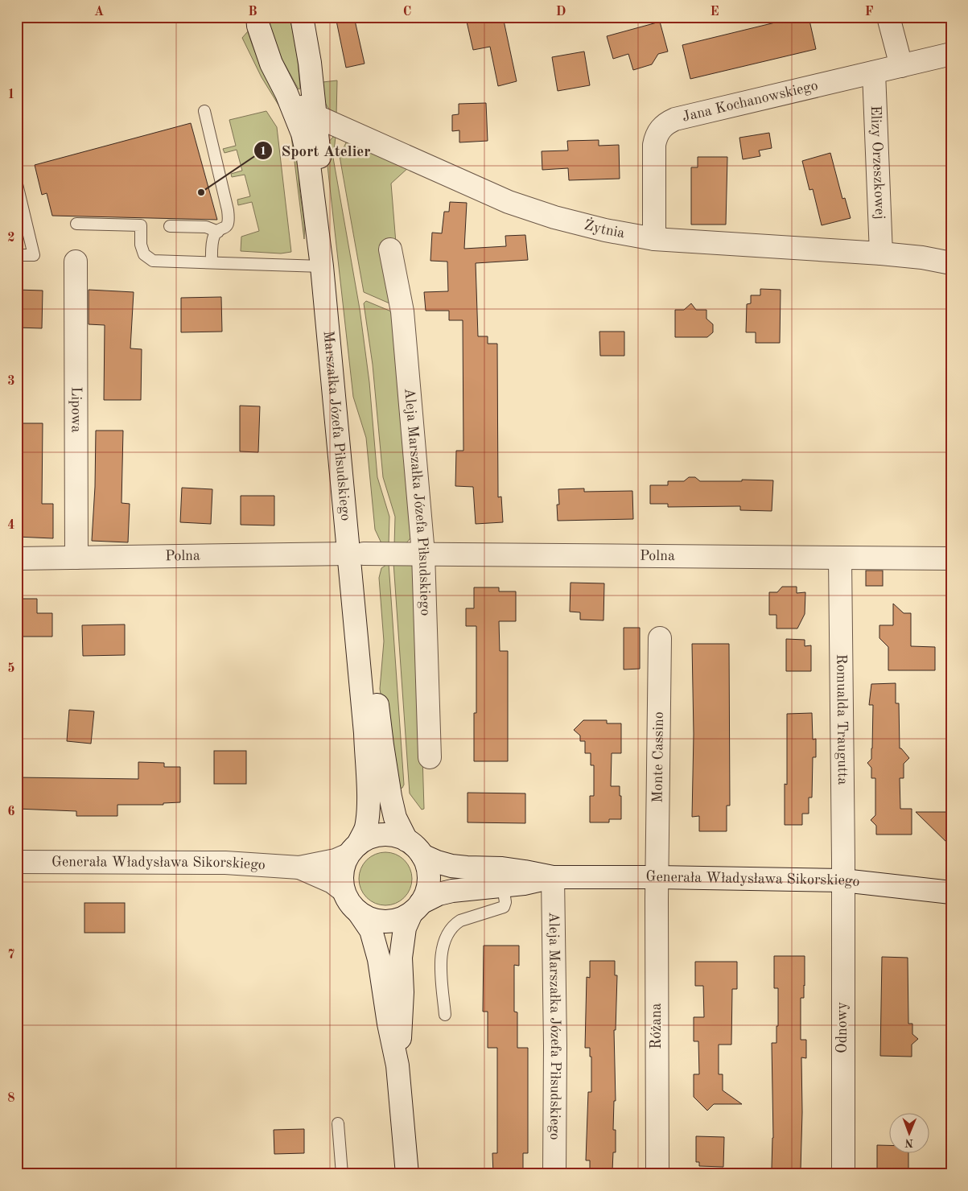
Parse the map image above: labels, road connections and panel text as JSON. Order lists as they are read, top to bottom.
{
  "streets": {
    "street": [
      "Jana Kochanowskiego",
      "Elizy Orzeszkowej",
      "Żytnia",
      "Lipowa",
      "Marszałka Józefa Piłsudskiego",
      "Aleja Marszałka Józefa Piłsudskiego",
      "Polna",
      "Romualda Traugutta",
      "Monte Cassino",
      "Generała Władysława Sikorskiego",
      "Różana",
      "Odnowy"
    ]
  },
  "crossings": [
    ["Jana Kochanowskiego", "Elizy Orzeszkowej"],
    ["Jana Kochanowskiego", "Żytnia"],
    ["Elizy Orzeszkowej", "Żytnia"],
    ["Żytnia", "Marszałka Józefa Piłsudskiego"],
    ["Lipowa", "Polna"],
    ["Marszałka Józefa Piłsudskiego", "Polna"],
    ["Marszałka Józefa Piłsudskiego", "Generała Władysława Sikorskiego"],
    ["Aleja Marszałka Józefa Piłsudskiego", "Polna"],
    ["Aleja Marszałka Józefa Piłsudskiego", "Generała Władysława Sikorskiego"],
    ["Polna", "Romualda Traugutta"],
    ["Romualda Traugutta", "Generała Władysława Sikorskiego"],
    ["Romualda Traugutta", "Odnowy"],
    ["Monte Cassino", "Generała Władysława Sikorskiego"],
    ["Monte Cassino", "Różana"],
    ["Generała Władysława Sikorskiego", "Różana"],
    ["Generała Władysława Sikorskiego", "Odnowy"]
  ],
  "places": ["Sport Atelier"],
  "north": "bottom",
  "grid": {
    "columns": [
      "A",
      "B",
      "C",
      "D",
      "E",
      "F"
    ],
    "rows": [
      "1",
      "2",
      "3",
      "4",
      "5",
      "6",
      "7",
      "8"
    ]
  }
}
